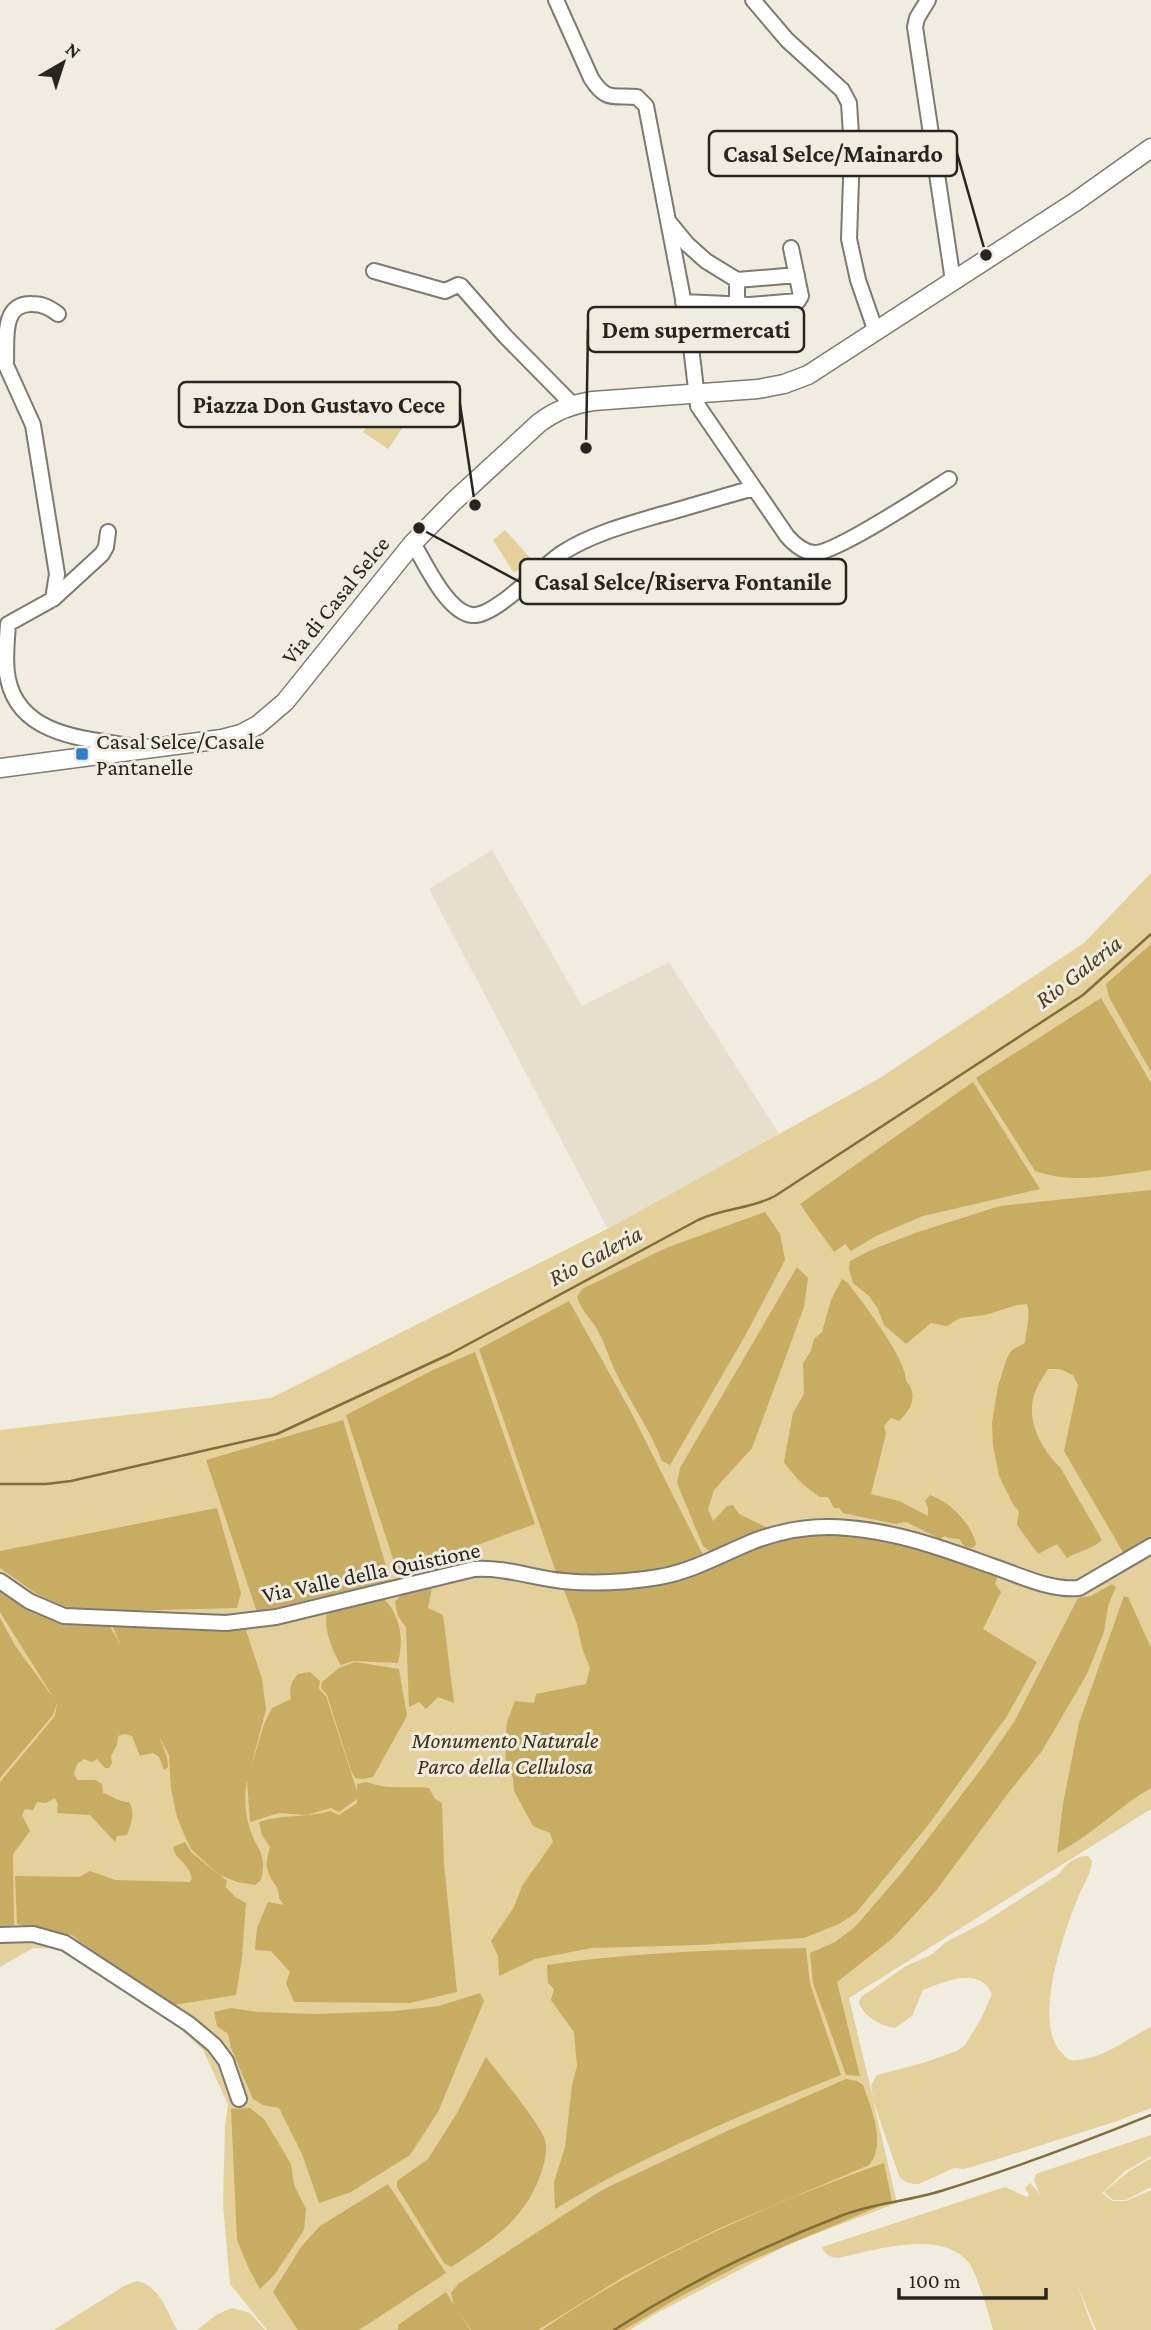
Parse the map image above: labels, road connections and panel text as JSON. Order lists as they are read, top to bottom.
{
  "streets": {
    "main road": ["Via di Casal Selce"],
    "street": ["Via Valle della Quistione"]
  },
  "water": ["Rio Galeria"],
  "parks": ["Monumento Naturale Parco della Cellulosa"],
  "places": {
    "other": [
      "Casal Selce/Mainardo",
      "Dem supermercati",
      "Piazza Don Gustavo Cece",
      "Casal Selce/Riserva Fontanile"
    ],
    "transit": ["Casal Selce/Casale Pantanelle"]
  },
  "scale_bar": "100 m",
  "north": "top right"
}
